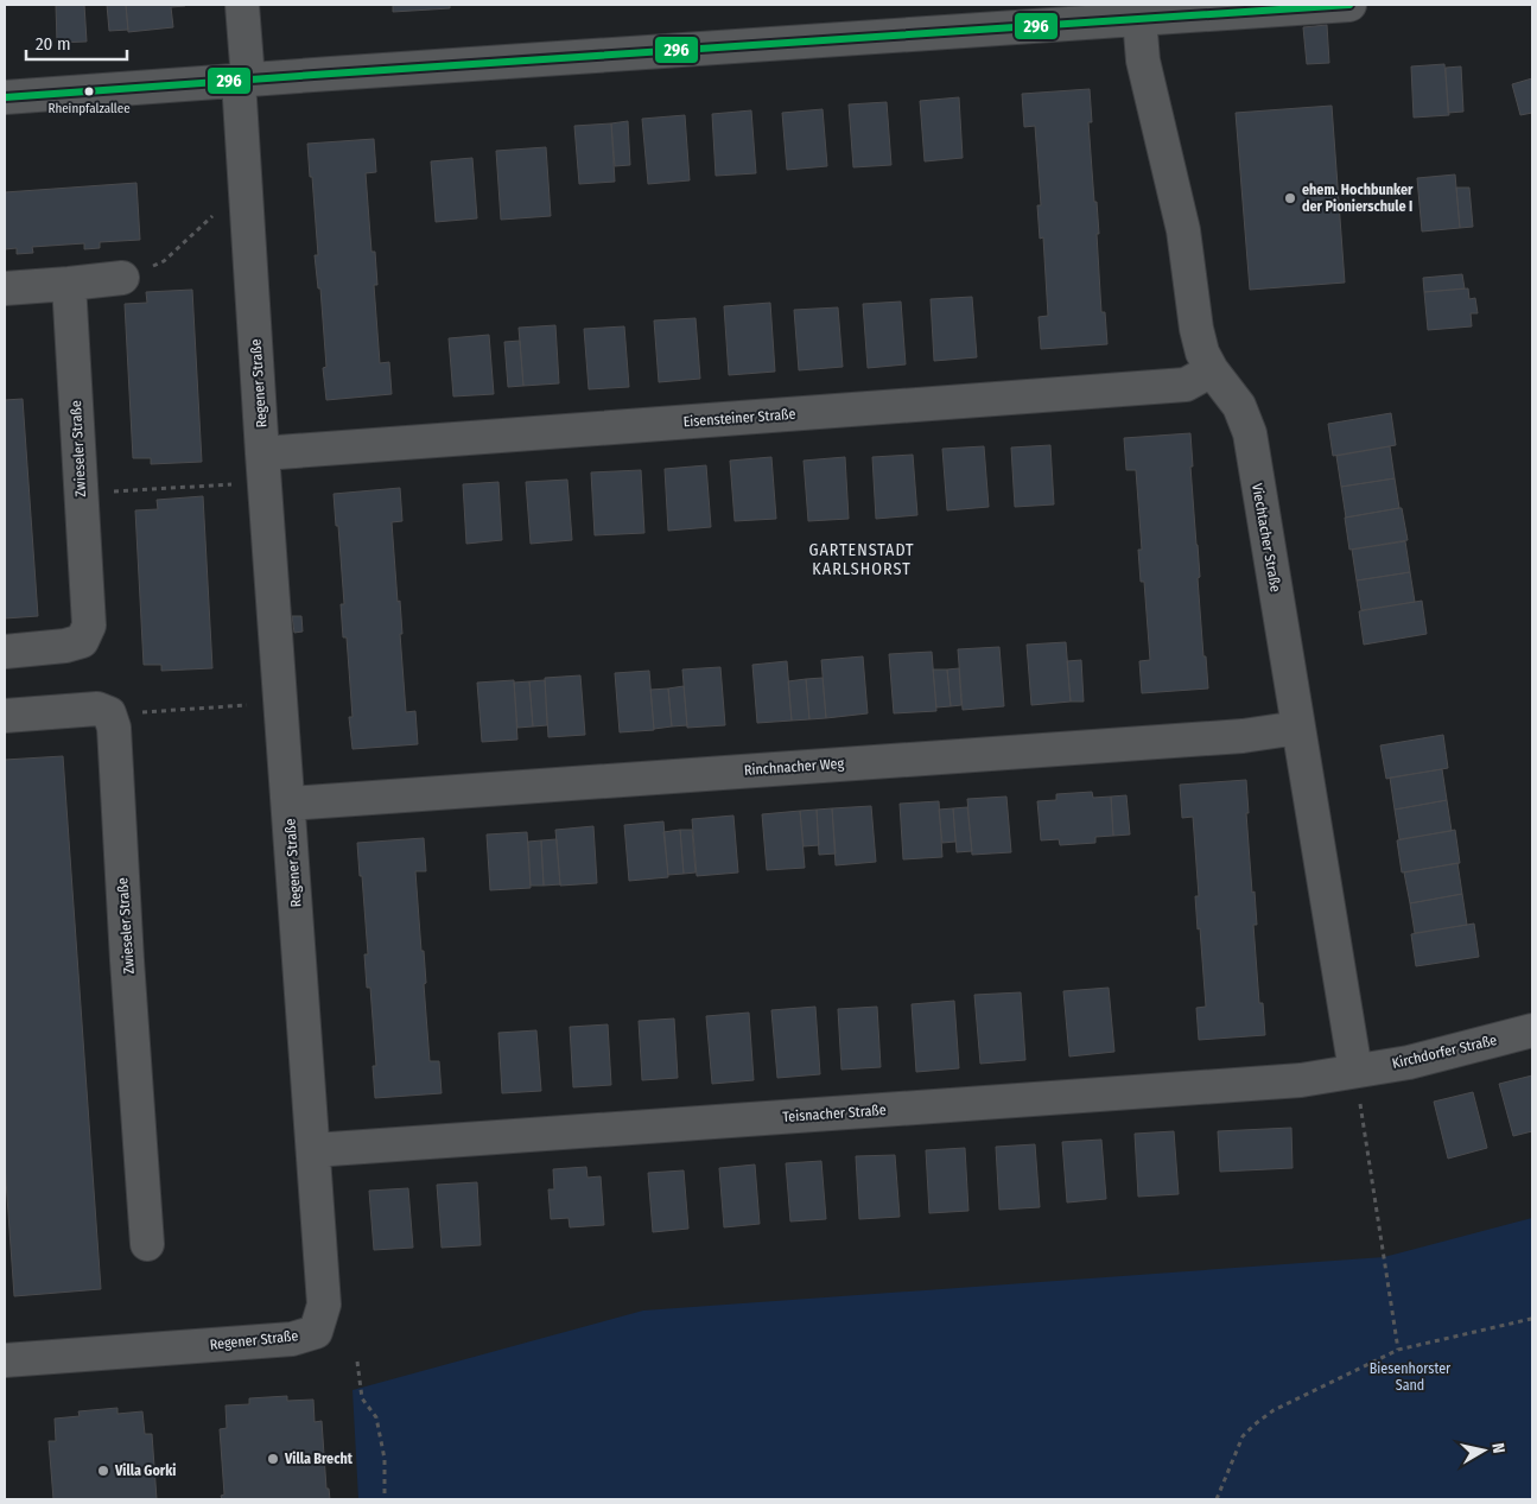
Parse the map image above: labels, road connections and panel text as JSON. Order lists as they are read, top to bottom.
{
  "streets": {
    "street": [
      "Regener Straße",
      "Eisensteiner Straße",
      "Zwieseler Straße",
      "Viechtacher Straße",
      "Rinchnacher Weg",
      "Kirchdorfer Straße",
      "Teisnacher Straße"
    ]
  },
  "crossings": [
    ["Regener Straße", "Eisensteiner Straße"],
    ["Regener Straße", "Rinchnacher Weg"],
    ["Regener Straße", "Teisnacher Straße"],
    ["Eisensteiner Straße", "Viechtacher Straße"],
    ["Viechtacher Straße", "Rinchnacher Weg"],
    ["Viechtacher Straße", "Kirchdorfer Straße"],
    ["Viechtacher Straße", "Teisnacher Straße"],
    ["Kirchdorfer Straße", "Teisnacher Straße"]
  ],
  "districts": ["GARTENSTADT KARLSHORST"],
  "parks": ["Biesenhorster Sand"],
  "places": [
    "Rheinpfalzallee",
    "ehem. Hochbunker der Pionierschule I",
    "Villa Brecht",
    "Villa Gorki"
  ],
  "lines": ["transit line 296"],
  "scale_bar": "20 m",
  "north": "right"
}
